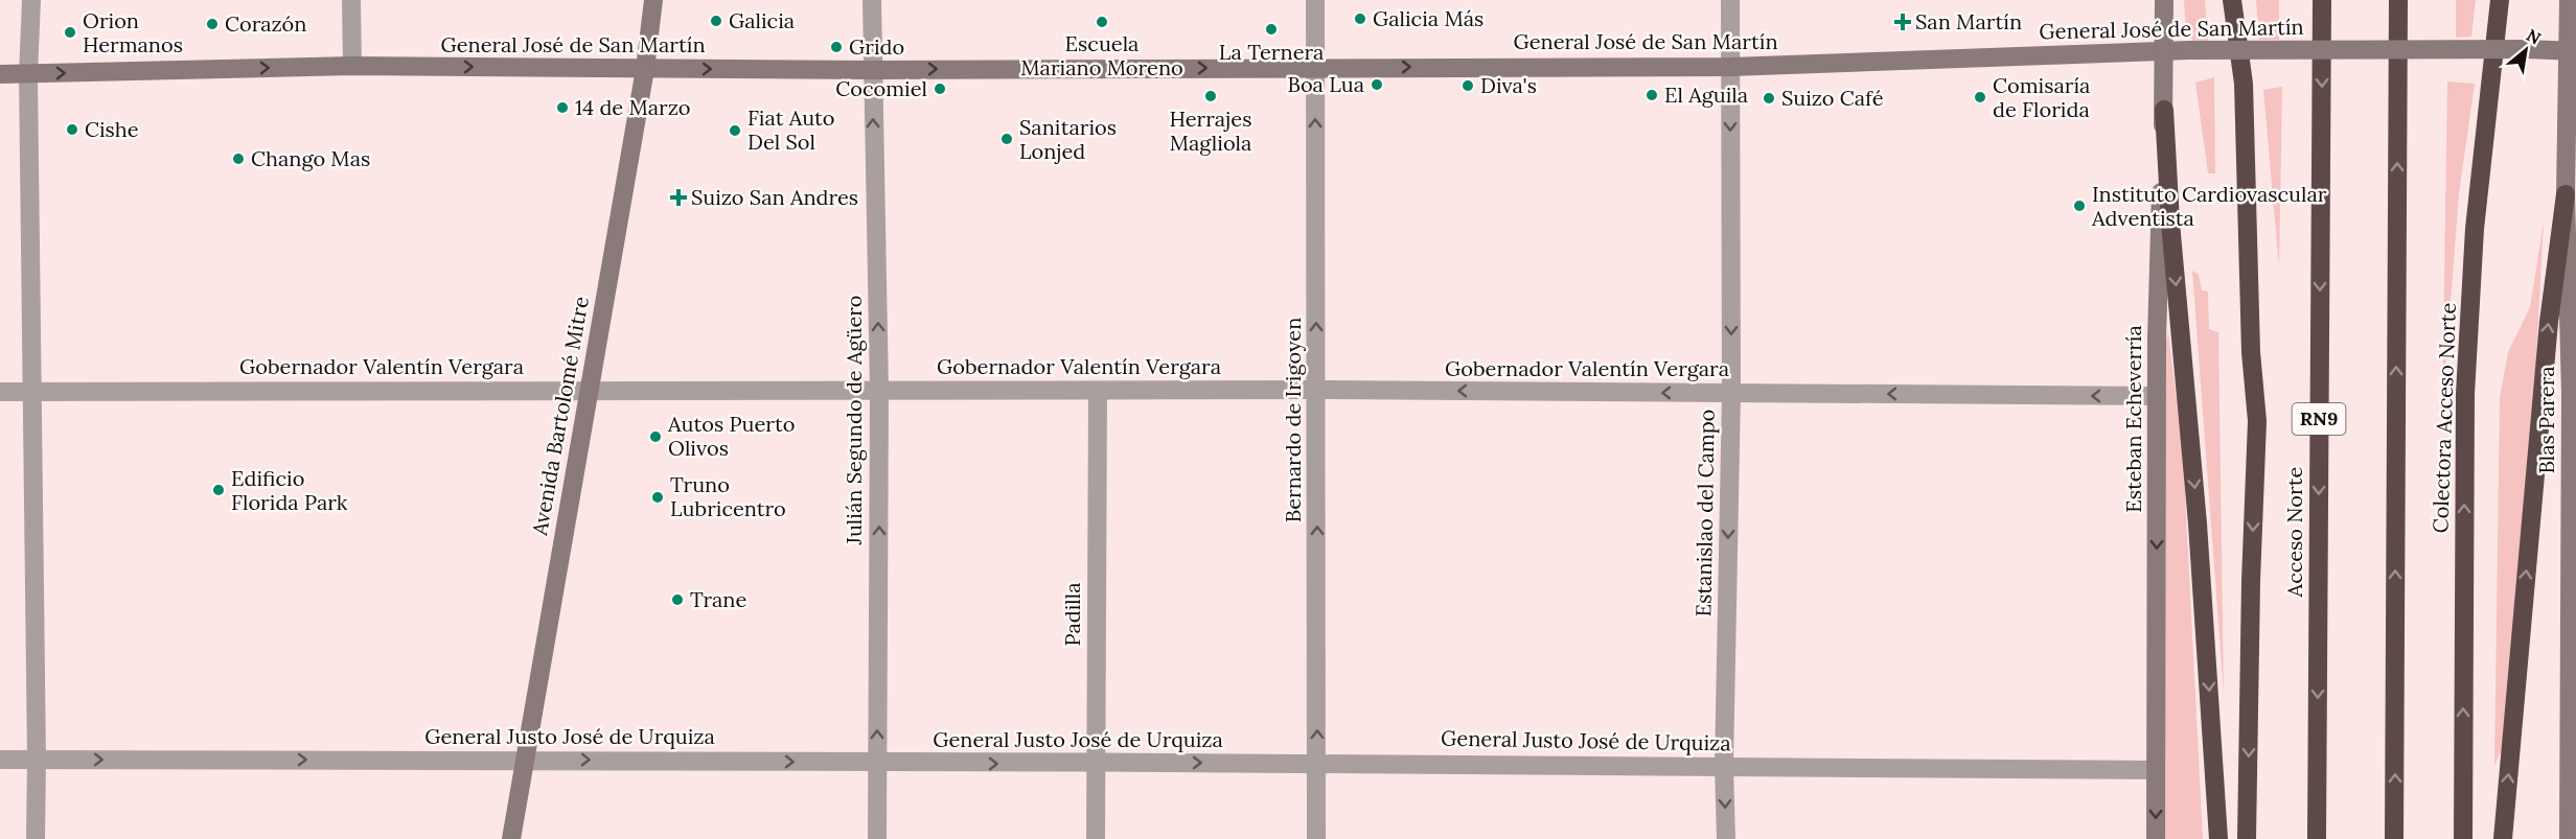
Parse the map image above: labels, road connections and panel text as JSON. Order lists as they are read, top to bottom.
{
  "streets": {
    "highway": ["Colectora Acceso Norte", "RN9", "Acceso Norte"],
    "street": [
      "General José de San Martín",
      "Gobernador Valentín Vergara",
      "Avenida Bartolomé Mitre",
      "Esteban Echeverría",
      "Julián Segundo de Agüero",
      "Bernardo de Irigoyen",
      "Blas Parera",
      "Estanislao del Campo",
      "Padilla",
      "General Justo José de Urquiza"
    ]
  },
  "crossings": [
    ["General José de San Martín", "Avenida Bartolomé Mitre"],
    ["General José de San Martín", "Esteban Echeverría"],
    ["General José de San Martín", "Julián Segundo de Agüero"],
    ["General José de San Martín", "Bernardo de Irigoyen"],
    ["General José de San Martín", "Blas Parera"],
    ["General José de San Martín", "Estanislao del Campo"],
    ["Gobernador Valentín Vergara", "Avenida Bartolomé Mitre"],
    ["Gobernador Valentín Vergara", "Esteban Echeverría"],
    ["Gobernador Valentín Vergara", "Julián Segundo de Agüero"],
    ["Gobernador Valentín Vergara", "Bernardo de Irigoyen"],
    ["Gobernador Valentín Vergara", "Estanislao del Campo"],
    ["Gobernador Valentín Vergara", "Padilla"],
    ["Avenida Bartolomé Mitre", "General Justo José de Urquiza"],
    ["Esteban Echeverría", "General Justo José de Urquiza"],
    ["Julián Segundo de Agüero", "General Justo José de Urquiza"],
    ["Bernardo de Irigoyen", "General Justo José de Urquiza"],
    ["Estanislao del Campo", "General Justo José de Urquiza"],
    ["Padilla", "General Justo José de Urquiza"]
  ],
  "one_way": [
    "General José de San Martín",
    "Gobernador Valentín Vergara",
    "Esteban Echeverría",
    "Julián Segundo de Agüero",
    "Bernardo de Irigoyen",
    "Estanislao del Campo",
    "General Justo José de Urquiza"
  ],
  "places": {
    "other": [
      "Galicia Más",
      "Galicia",
      "Escuela Mariano Moreno",
      "Corazón",
      "La Ternera",
      "Orion Hermanos",
      "Grido",
      "Boa Lua",
      "Diva's",
      "Cocomiel",
      "El Aguila",
      "Herrajes Magliola",
      "Comisaría de Florida",
      "Suizo Café",
      "14 de Marzo",
      "Cishe",
      "Fiat Auto Del Sol",
      "Sanitarios Lonjed",
      "Chango Mas",
      "Instituto Cardiovascular Adventista",
      "Autos Puerto Olivos",
      "Edificio Florida Park",
      "Truno Lubricentro",
      "Trane"
    ],
    "health": ["San Martín", "Suizo San Andres"]
  },
  "north": "top right"
}
